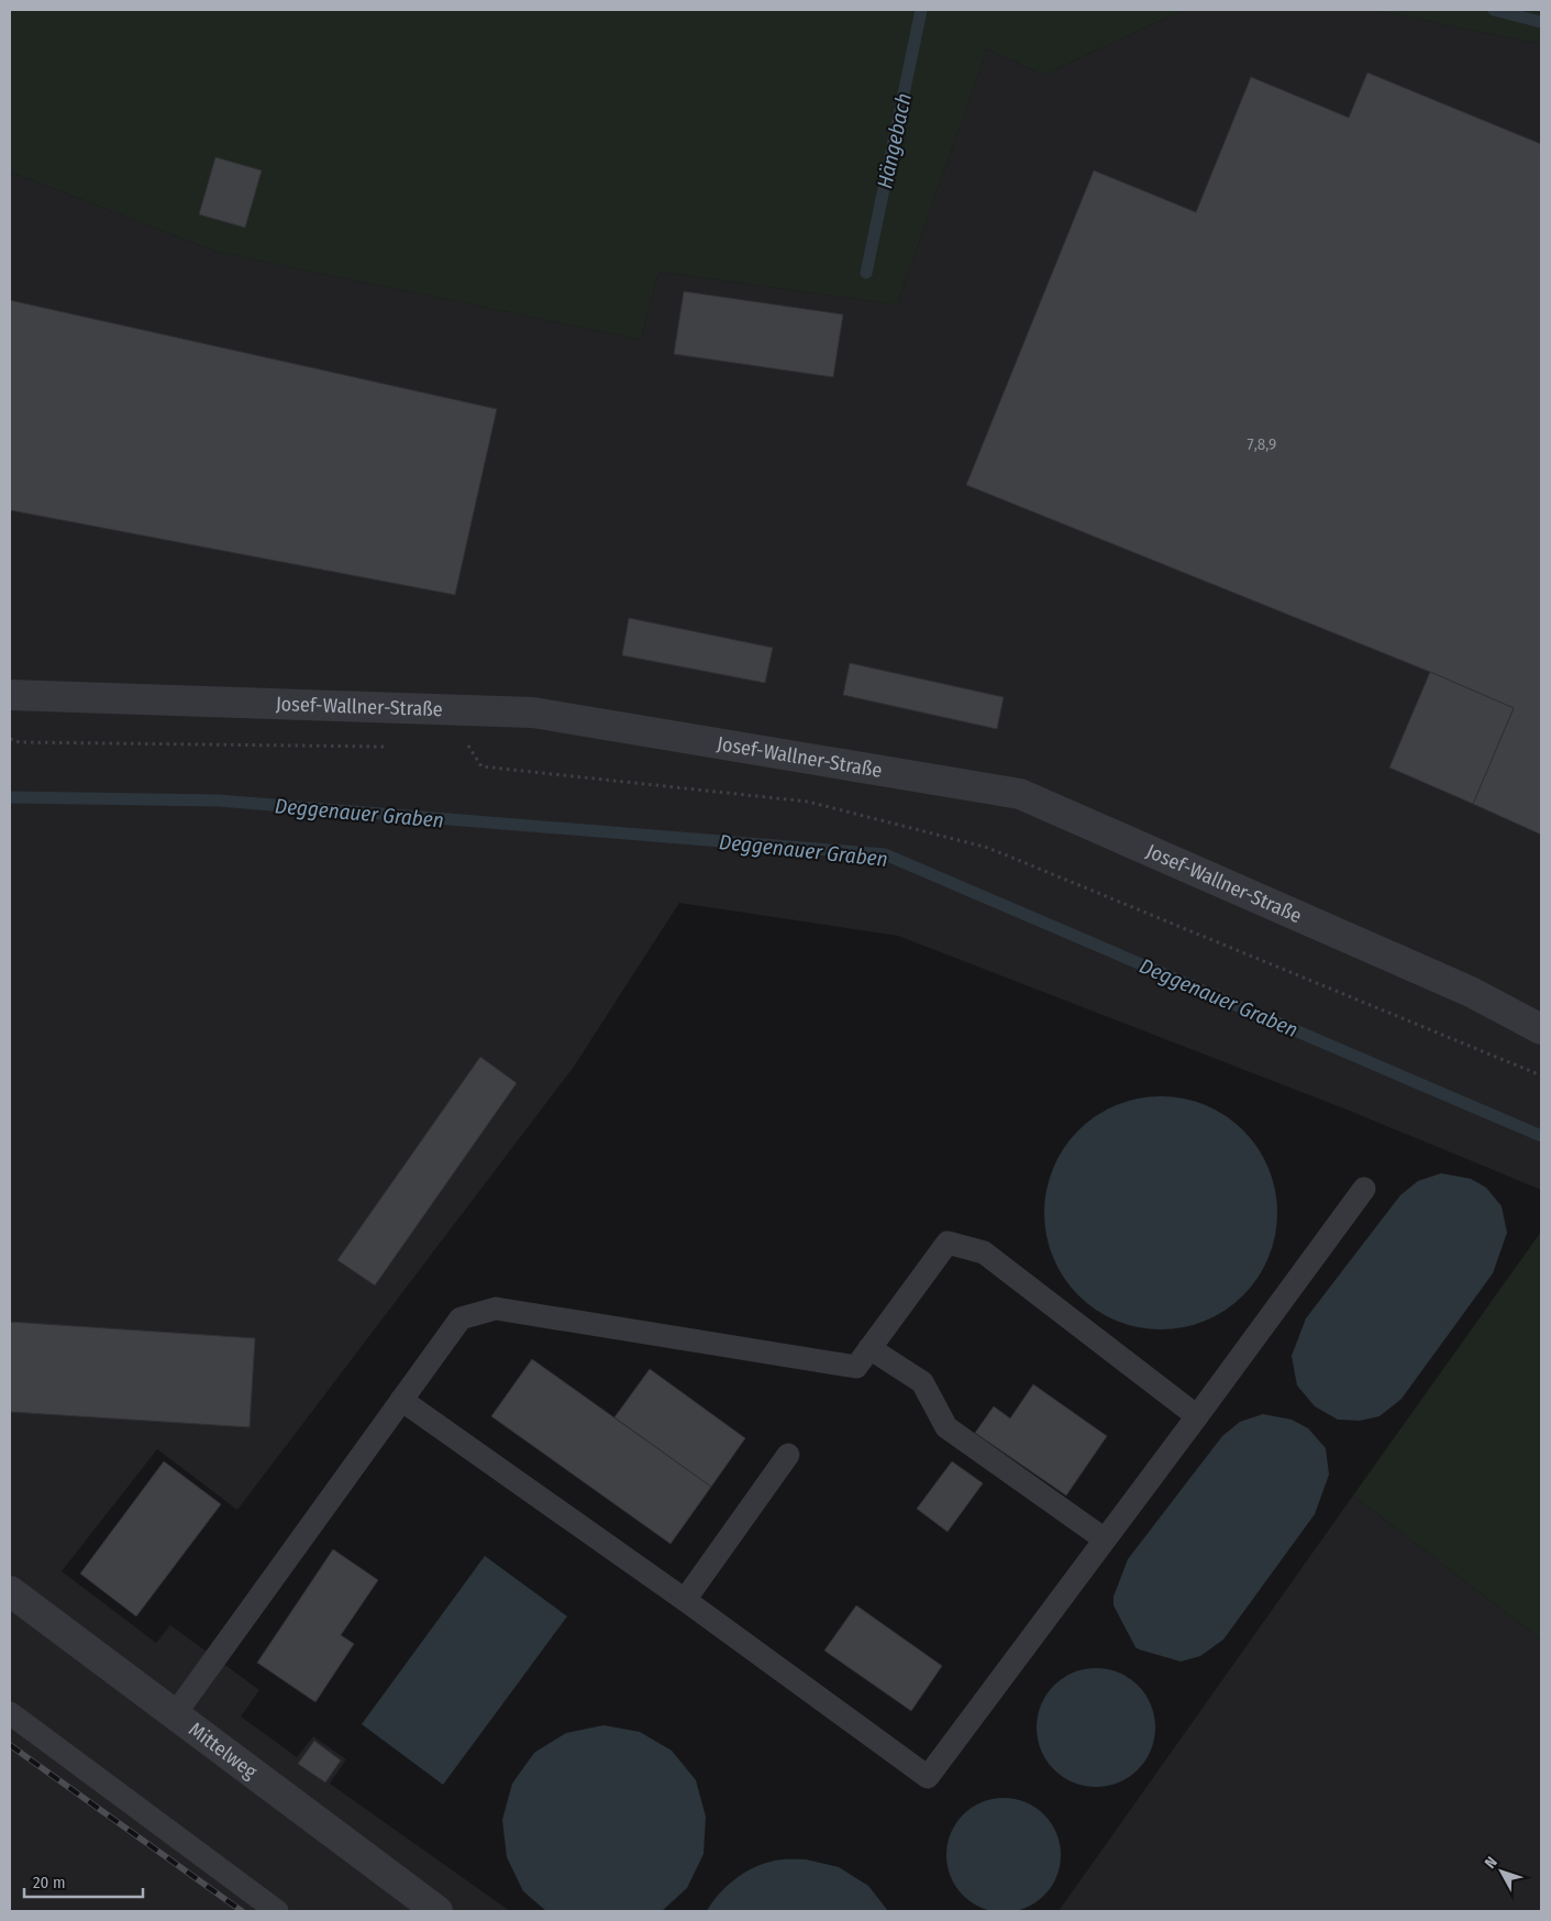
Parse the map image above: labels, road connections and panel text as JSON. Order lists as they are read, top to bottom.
{
  "streets": {
    "street": ["Josef-Wallner-Straße", "Mittelweg"]
  },
  "water": ["Hängebach", "Deggenauer Graben"],
  "house_numbers": ["7,8,9"],
  "scale_bar": "20 m",
  "north": "top left"
}
